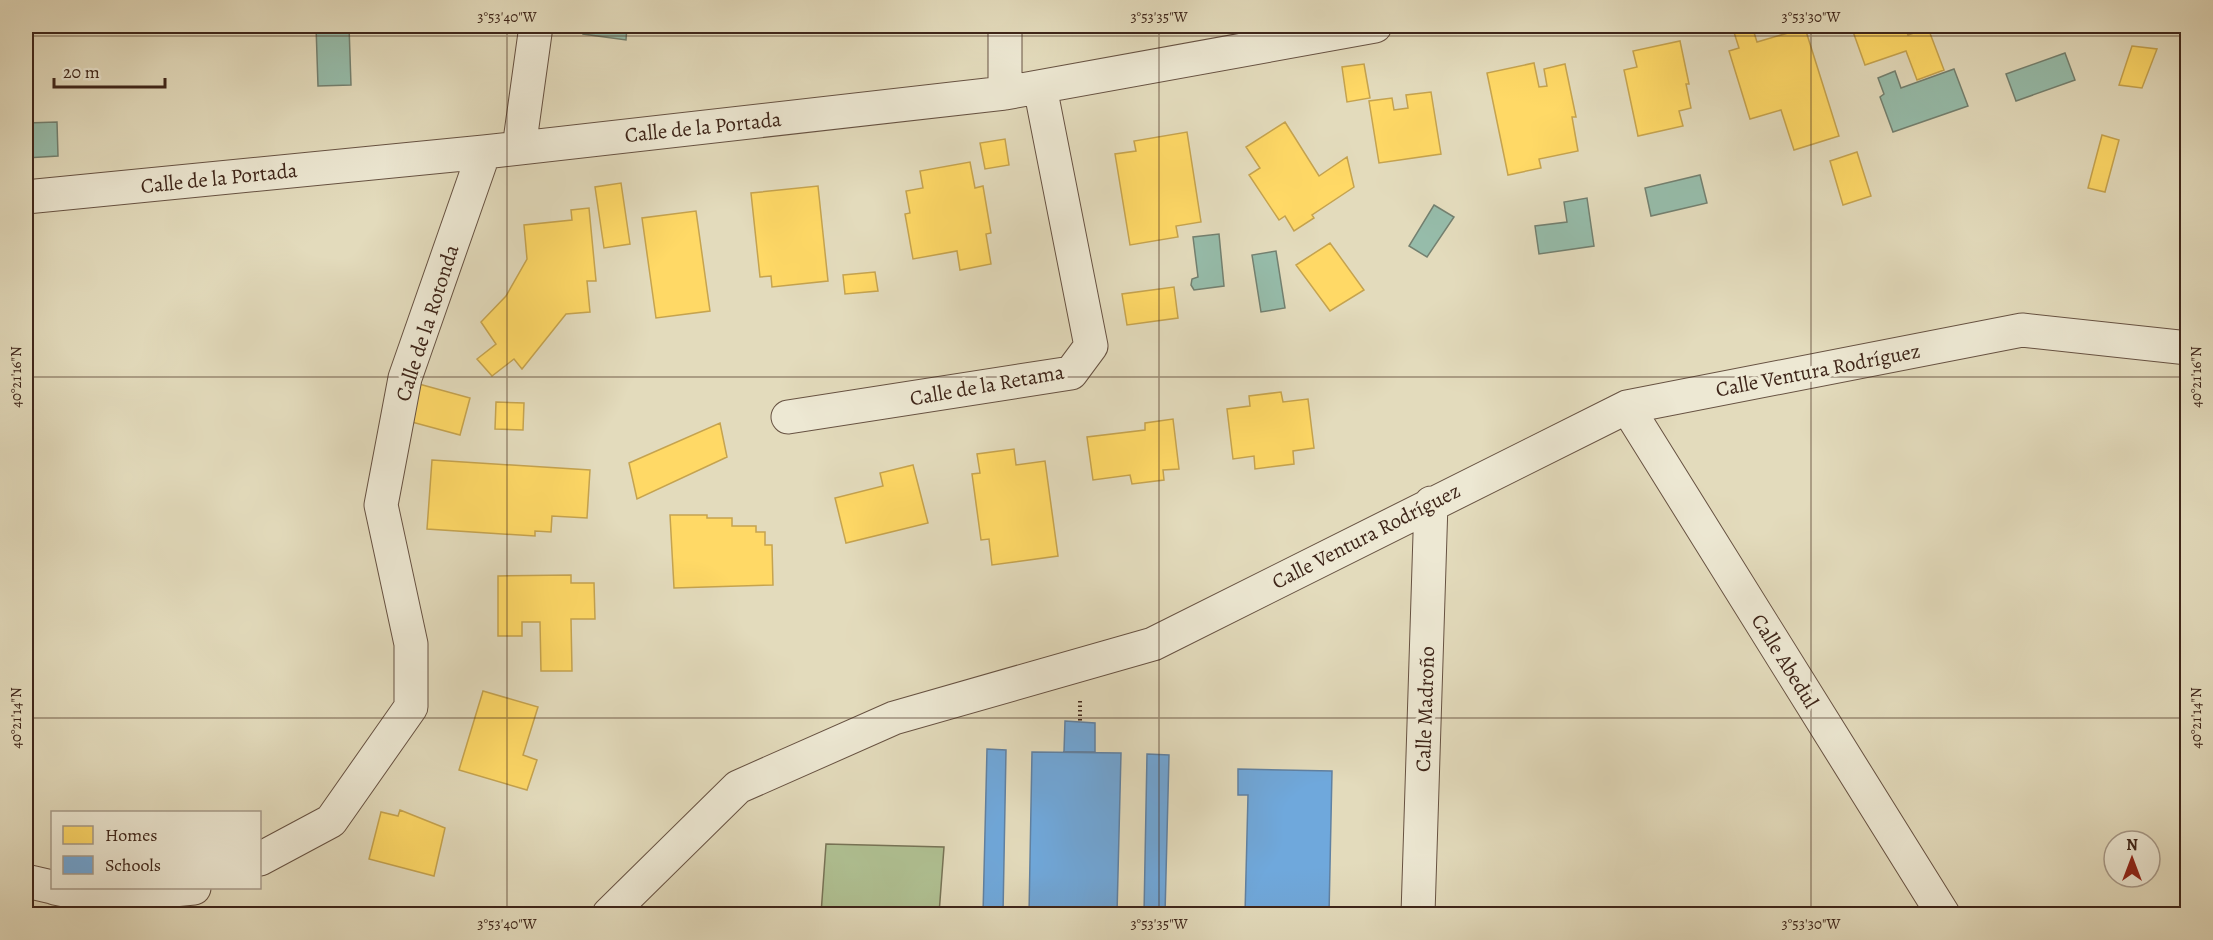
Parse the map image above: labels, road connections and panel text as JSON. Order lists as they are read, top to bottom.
{
  "streets": {
    "street": [
      "Calle de la Portada",
      "Calle de la Rotonda",
      "Calle Ventura Rodríguez",
      "Calle de la Retama",
      "Calle Abedul",
      "Calle Madroño"
    ]
  },
  "crossings": [
    ["Calle de la Portada", "Calle de la Rotonda"],
    ["Calle de la Portada", "Calle de la Retama"],
    ["Calle Ventura Rodríguez", "Calle Abedul"],
    ["Calle Ventura Rodríguez", "Calle Madroño"]
  ],
  "legend": ["Homes", "Schools"],
  "scale_bar": "20 m",
  "north": "top",
  "coordinates": [
    "3°53'40\"W",
    "3°53'35\"W",
    "3°53'30\"W",
    "40°21'16\"N",
    "40°21'14\"N"
  ]
}
